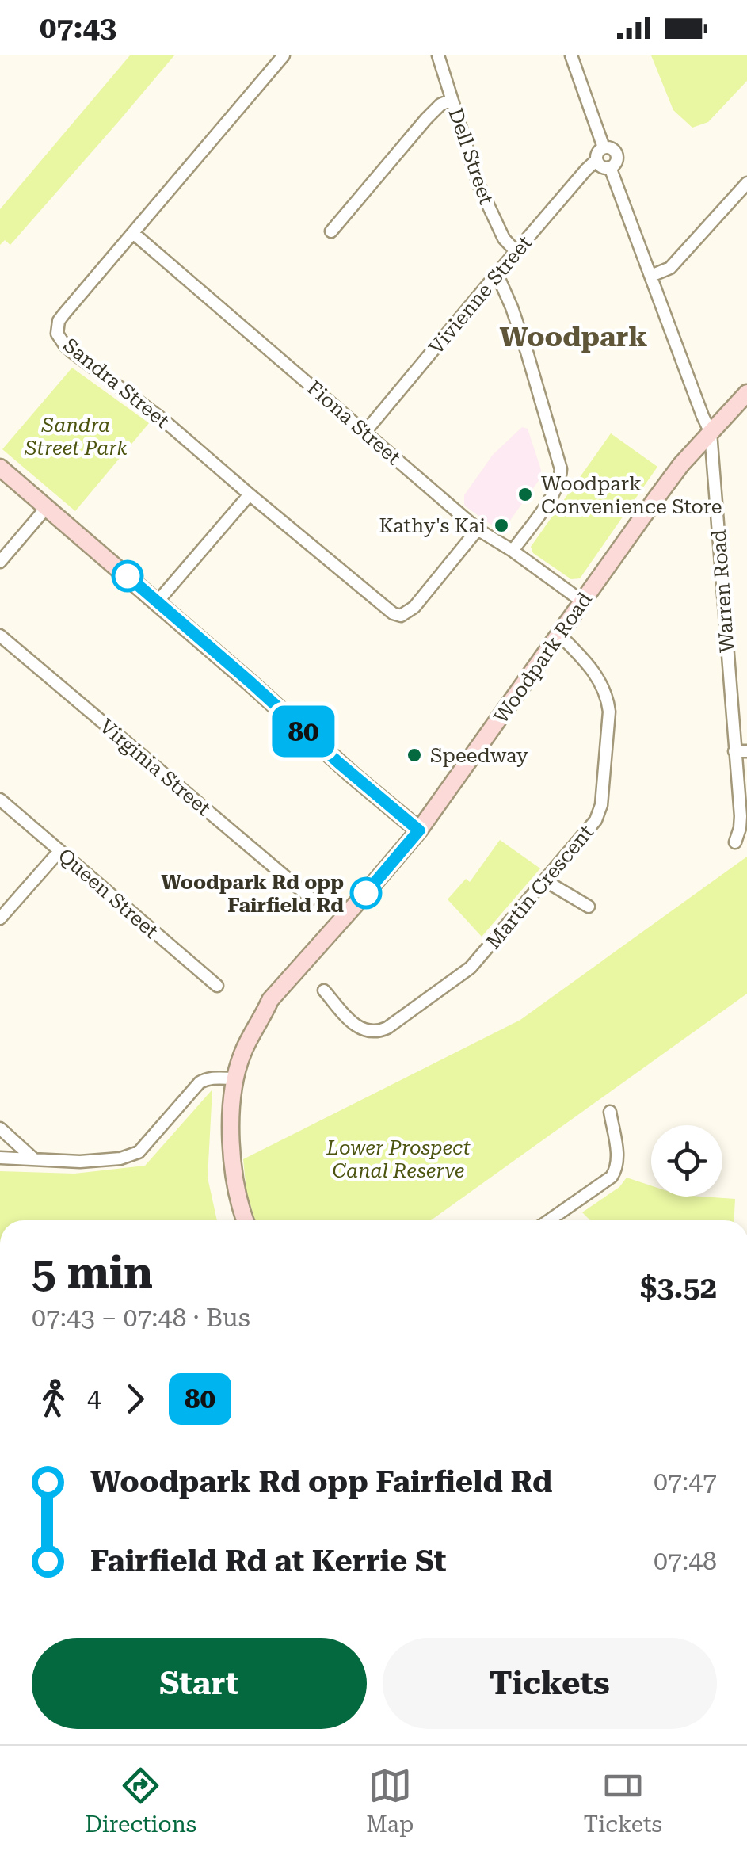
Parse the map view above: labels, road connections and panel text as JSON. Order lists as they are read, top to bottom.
{
  "streets": {
    "main road": ["Woodpark Road"],
    "street": [
      "Dell Street",
      "Vivienne Street",
      "Sandra Street",
      "Fiona Street",
      "Warren Road",
      "Virginia Street",
      "Martin Crescent",
      "Queen Street"
    ]
  },
  "crossings": [
    ["Dell Street", "Vivienne Street"],
    ["Vivienne Street", "Fiona Street"],
    ["Vivienne Street", "Warren Road"],
    ["Sandra Street", "Fiona Street"],
    ["Fiona Street", "Woodpark Road"],
    ["Warren Road", "Woodpark Road"],
    ["Woodpark Road", "Martin Crescent"]
  ],
  "districts": ["Woodpark"],
  "parks": ["Sandra Street Park", "Lower Prospect Canal Reserve"],
  "places": [
    "Woodpark Convenience Store",
    "Kathy's Kai",
    "Speedway",
    "Woodpark Rd opp Fairfield Rd"
  ],
  "lines": ["bus line 80"],
  "page": {
    "status": "07:43",
    "on_map": "80",
    "heading": ["5 min", "07:43 – 07:48 · Bus", "$3.52"],
    "legs": ["4", "80"],
    "list": [
      {
        "name": "Woodpark Rd opp Fairfield Rd",
        "value": "07:47"
      },
      {
        "name": "Fairfield Rd at Kerrie St",
        "value": "07:48"
      }
    ],
    "buttons": ["Start", "Tickets"],
    "tabs": ["Directions", "Map", "Tickets"]
  }
}
